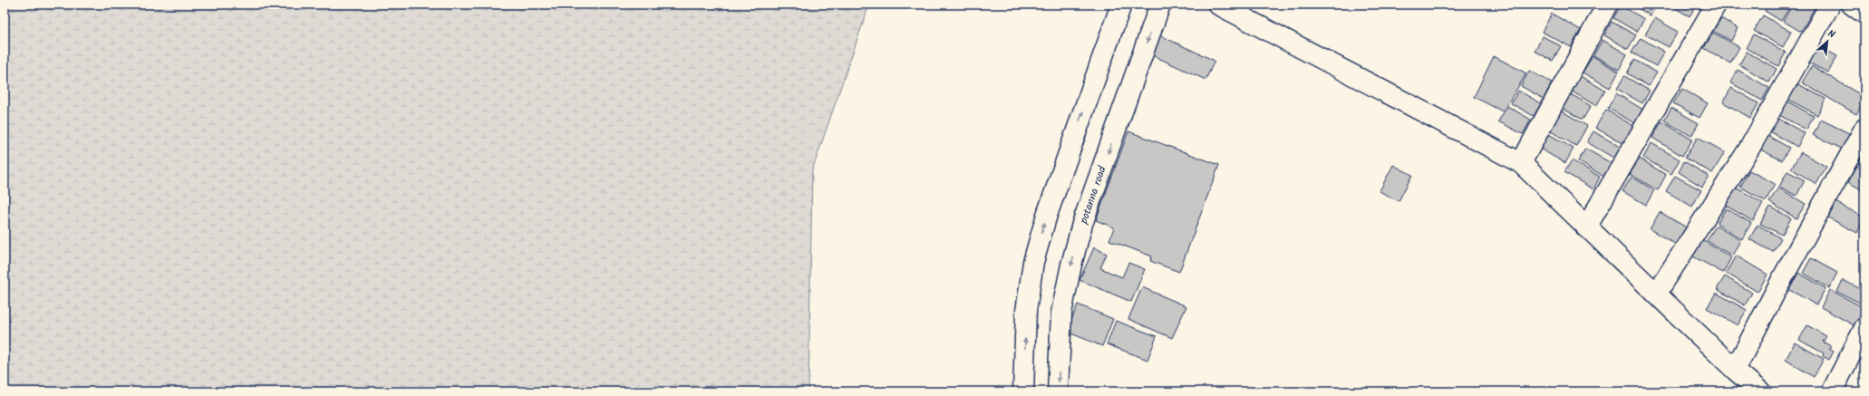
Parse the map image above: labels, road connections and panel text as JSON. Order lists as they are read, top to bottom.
{
  "streets": {
    "street": ["potanna road"]
  },
  "north": "top right"
}
